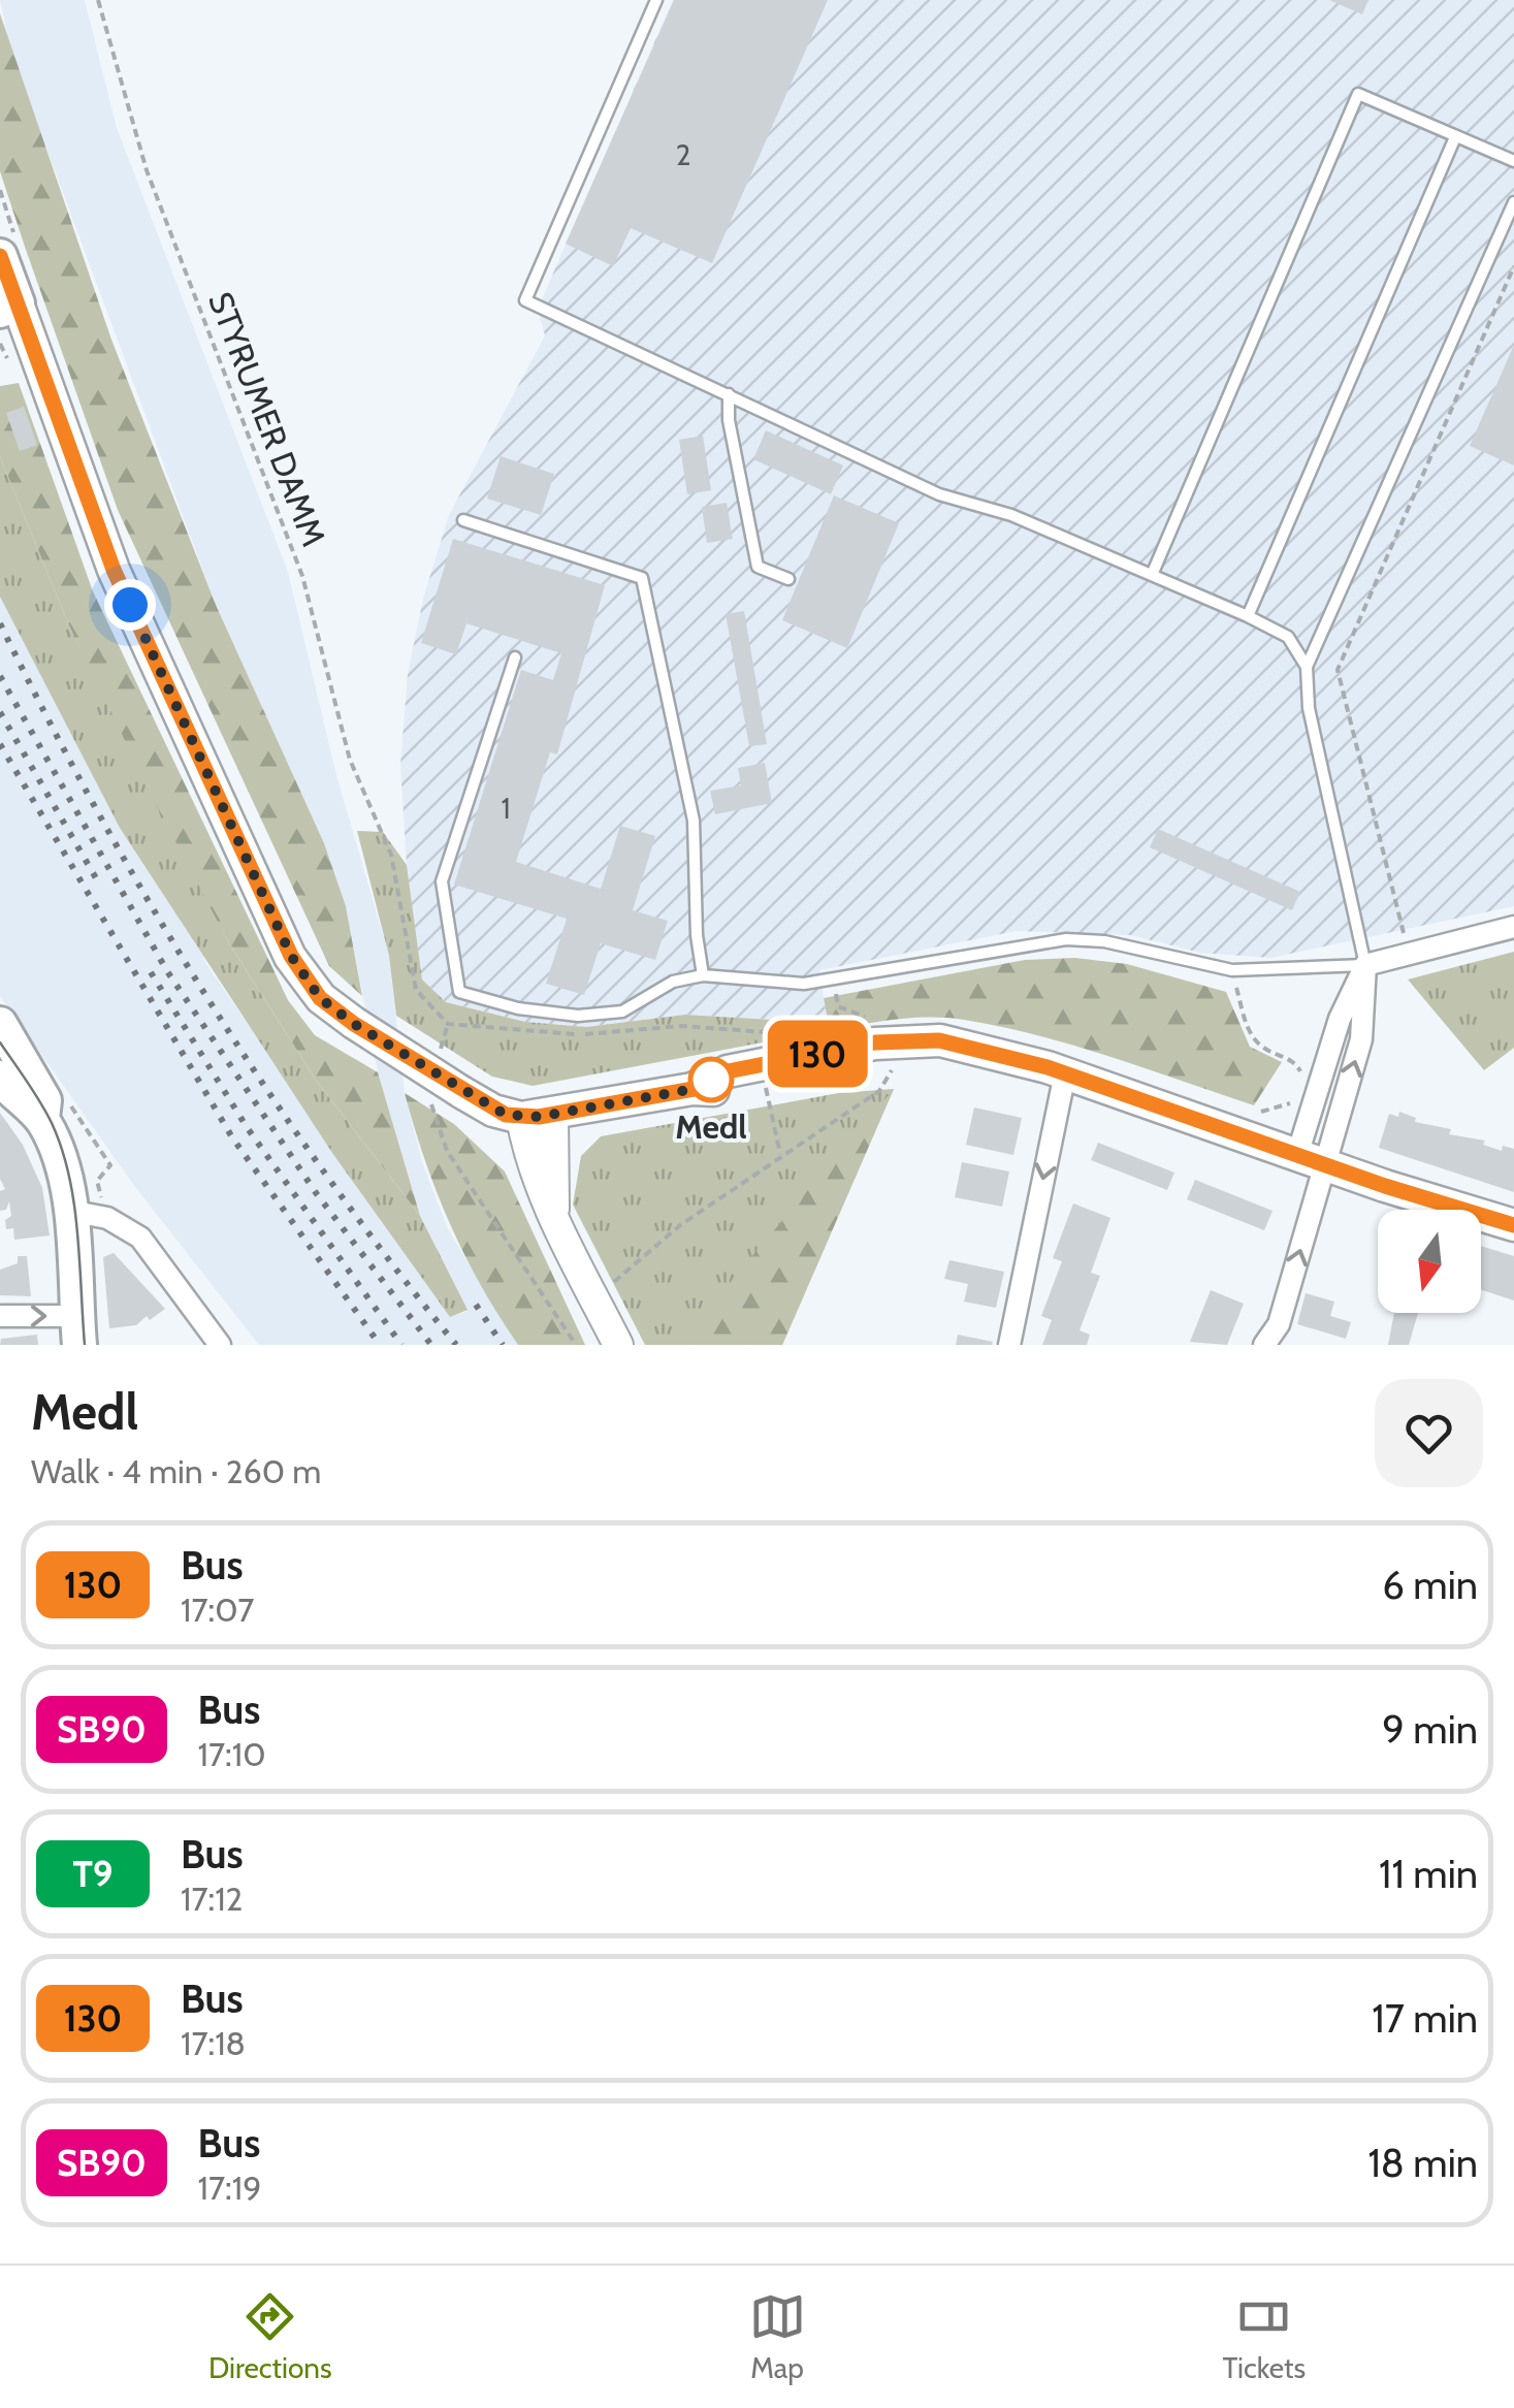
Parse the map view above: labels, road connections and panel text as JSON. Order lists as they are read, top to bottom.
{
  "streets": {
    "path": ["STYRUMER DAMM"]
  },
  "places": ["Medl"],
  "lines": ["bus line 130"],
  "house_numbers": ["2", "1"],
  "north": "bottom",
  "page": {
    "on_map": "130",
    "heading": ["Medl", "Walk · 4 min · 260 m"],
    "list": [
      {
        "mark": "130",
        "name": "Bus",
        "note": "17:07",
        "value": "6 min"
      },
      {
        "mark": "SB90",
        "name": "Bus",
        "note": "17:10",
        "value": "9 min"
      },
      {
        "mark": "T9",
        "name": "Bus",
        "note": "17:12",
        "value": "11 min"
      },
      {
        "mark": "130",
        "name": "Bus",
        "note": "17:18",
        "value": "17 min"
      },
      {
        "mark": "SB90",
        "name": "Bus",
        "note": "17:19",
        "value": "18 min"
      }
    ],
    "tabs": ["Directions", "Map", "Tickets"]
  }
}
